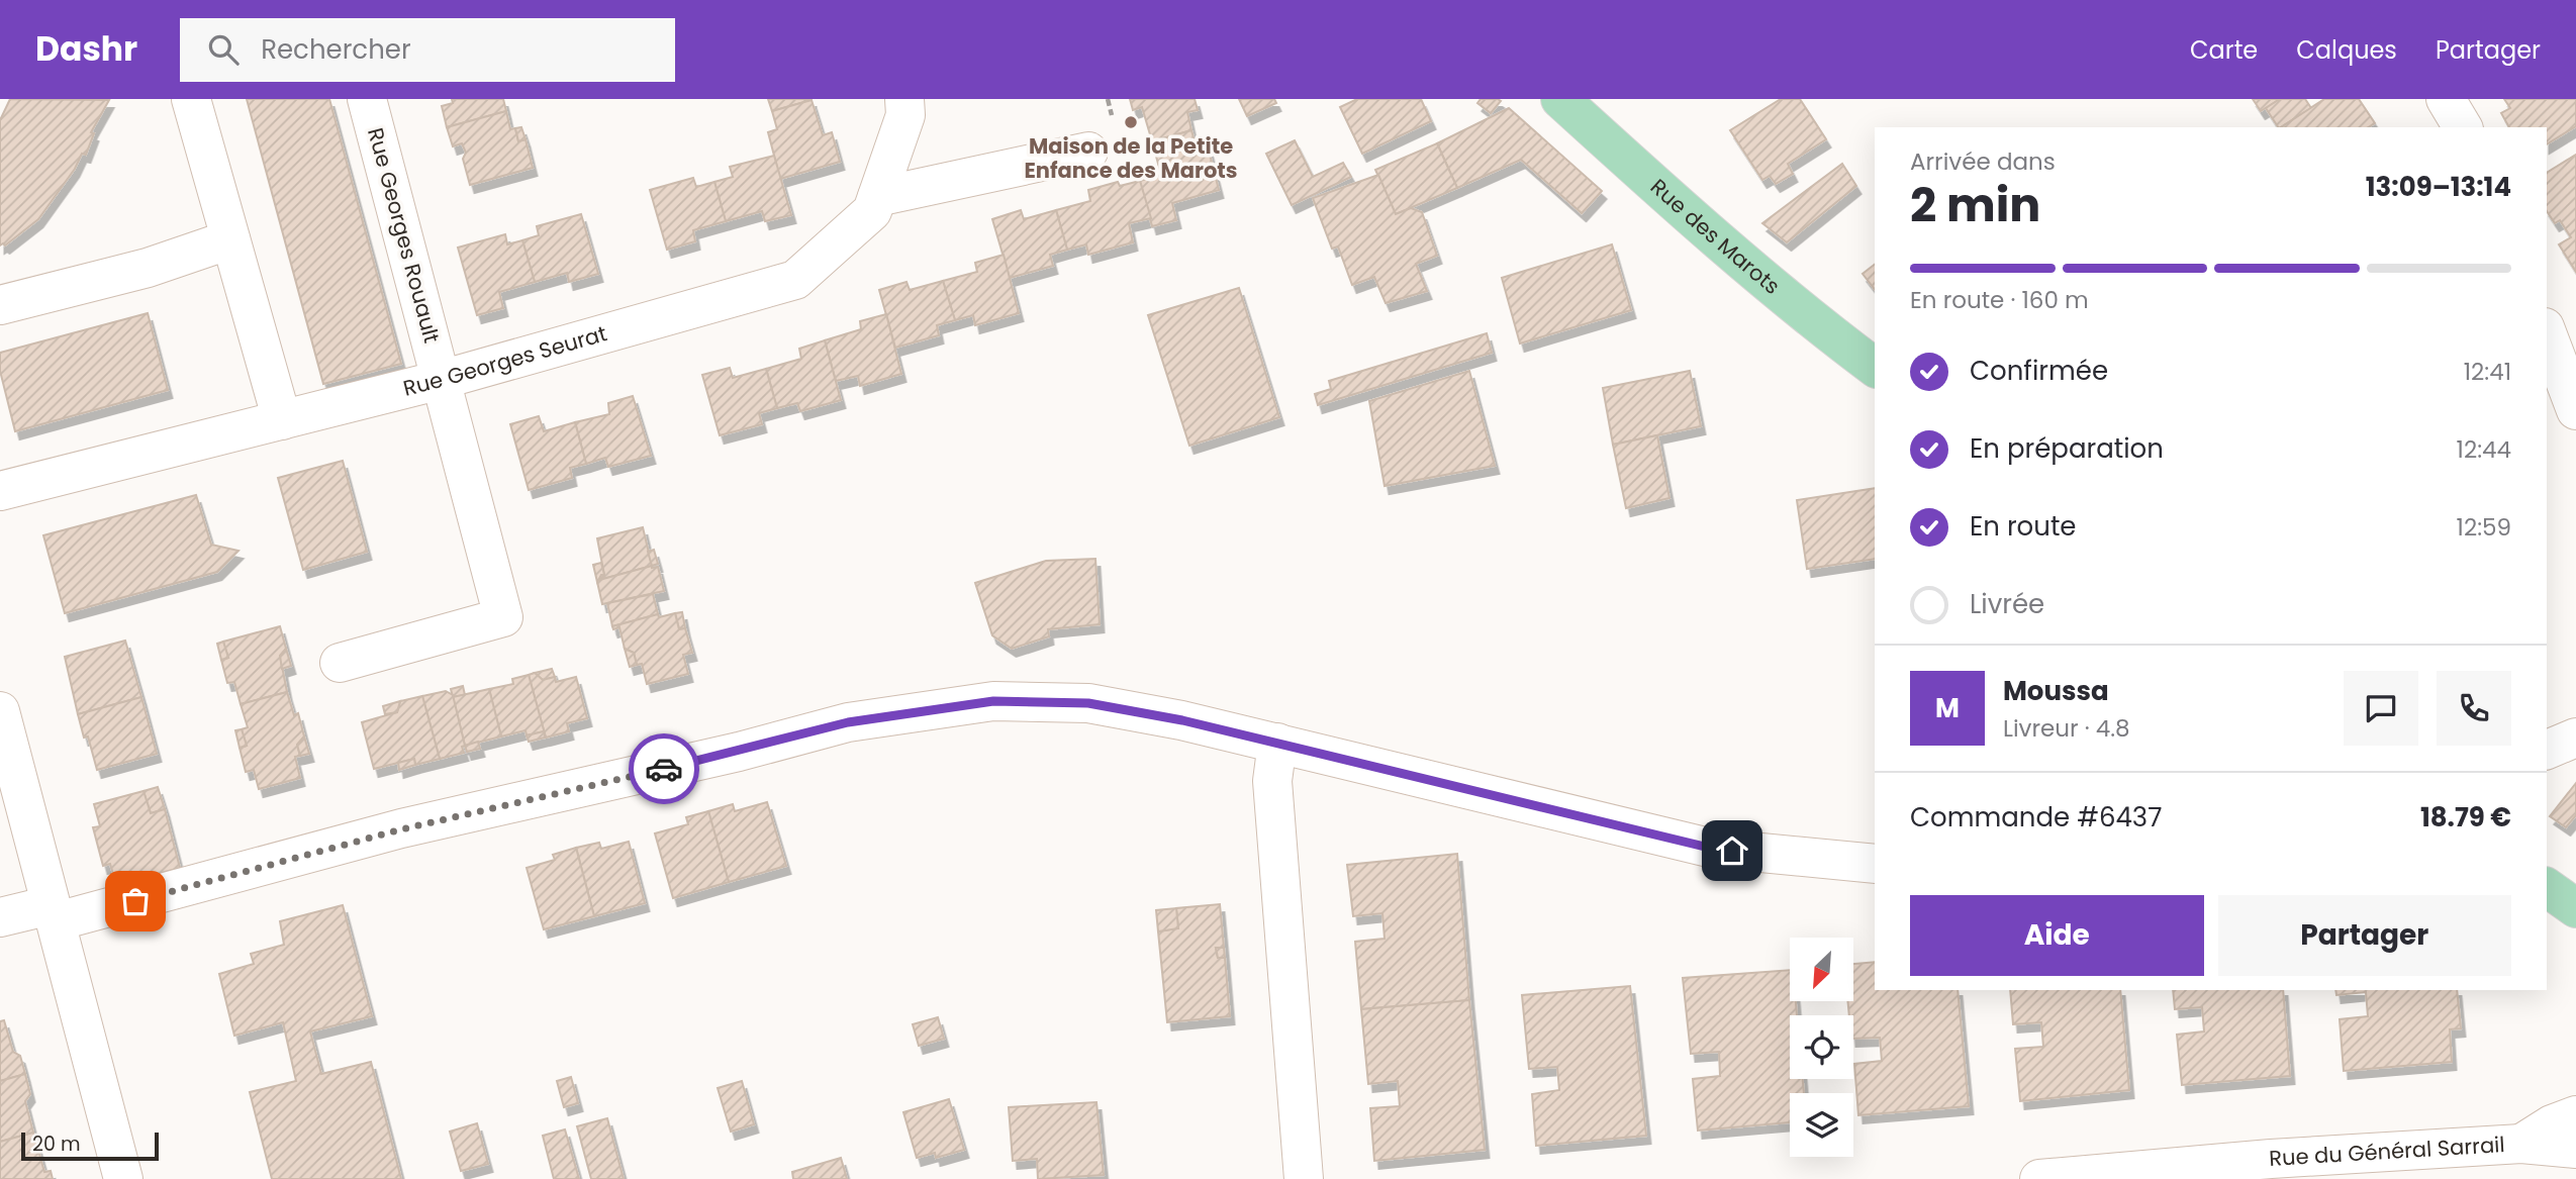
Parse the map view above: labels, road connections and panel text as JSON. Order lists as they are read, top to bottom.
{
  "streets": {
    "main road": ["Rue des Marots"],
    "street": ["Rue Georges Rouault", "Rue Georges Seurat", "Rue du Général Sarrail"]
  },
  "crossings": [
    ["Rue Georges Rouault", "Rue Georges Seurat"]
  ],
  "places": ["Maison de la Petite Enfance des Marots"],
  "scale_bar": "20 m",
  "north": "bottom left",
  "page": {
    "header": "Dashr",
    "search": "Rechercher",
    "nav": ["Carte", "Calques", "Partager"],
    "heading": ["2 min", "Arrivée dans", "13:09–13:14"],
    "panel": [
      "Moussa",
      "Livreur · 4.8",
      "Commande #6437",
      "18.79 €"
    ],
    "bar": "En route · 160 m",
    "list": [
      ["Confirmée", "12:41"],
      ["En préparation", "12:44"],
      ["En route", "12:59"],
      "Livrée"
    ],
    "round": "M",
    "buttons": ["Aide", "Partager"],
    "scale": "20 m"
  }
}
